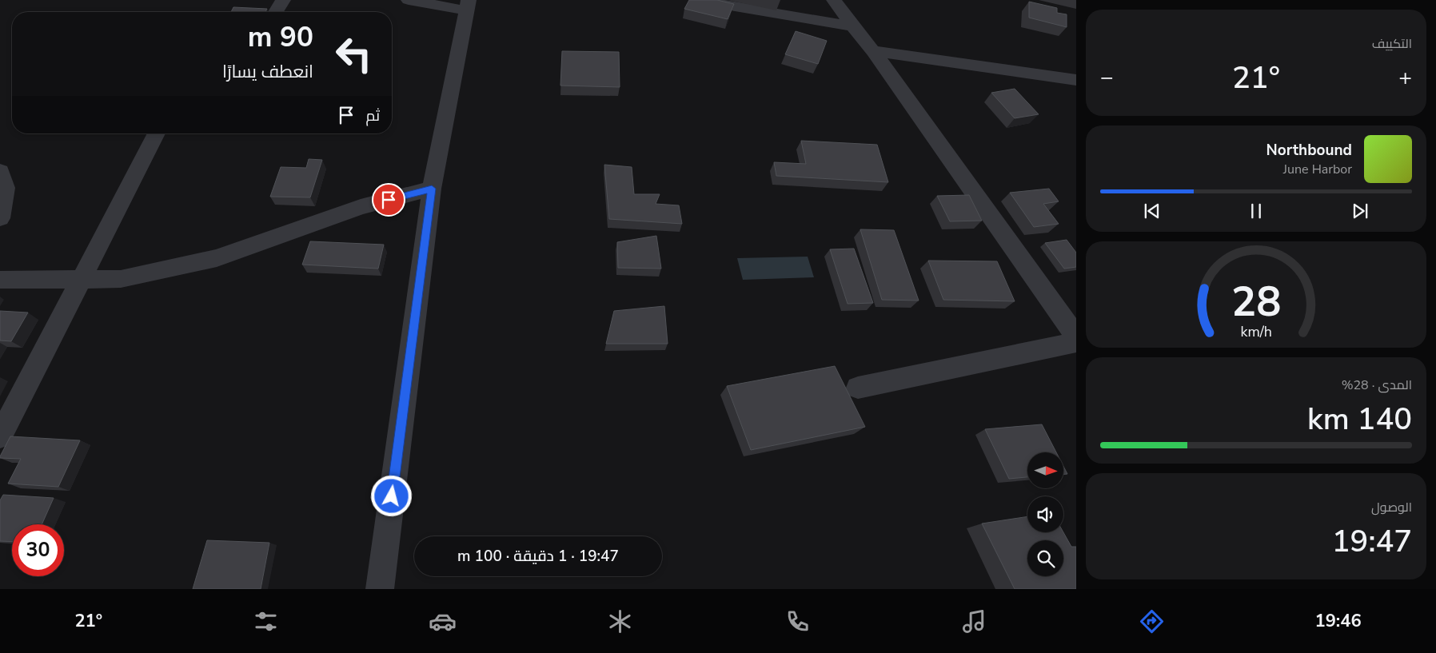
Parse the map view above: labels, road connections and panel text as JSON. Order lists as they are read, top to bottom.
{
  "north": "right",
  "page": {
    "tile": [
      "التكييف",
      ["المدى · 28%", "140 km"],
      ["الوصول", "19:47"]
    ],
    "turn": ["90 m", "انعطف يسارًا"],
    "heat": ["−", "21°", "+"],
    "then": "ثم",
    "song": ["Northbound", "June Harbor"],
    "limit": "30",
    "trip": "19:47 · 1 دقيقة · 100 m",
    "tabs": ["19:46", "21°"],
    "gauge": ["28", "km/h"]
  }
}
